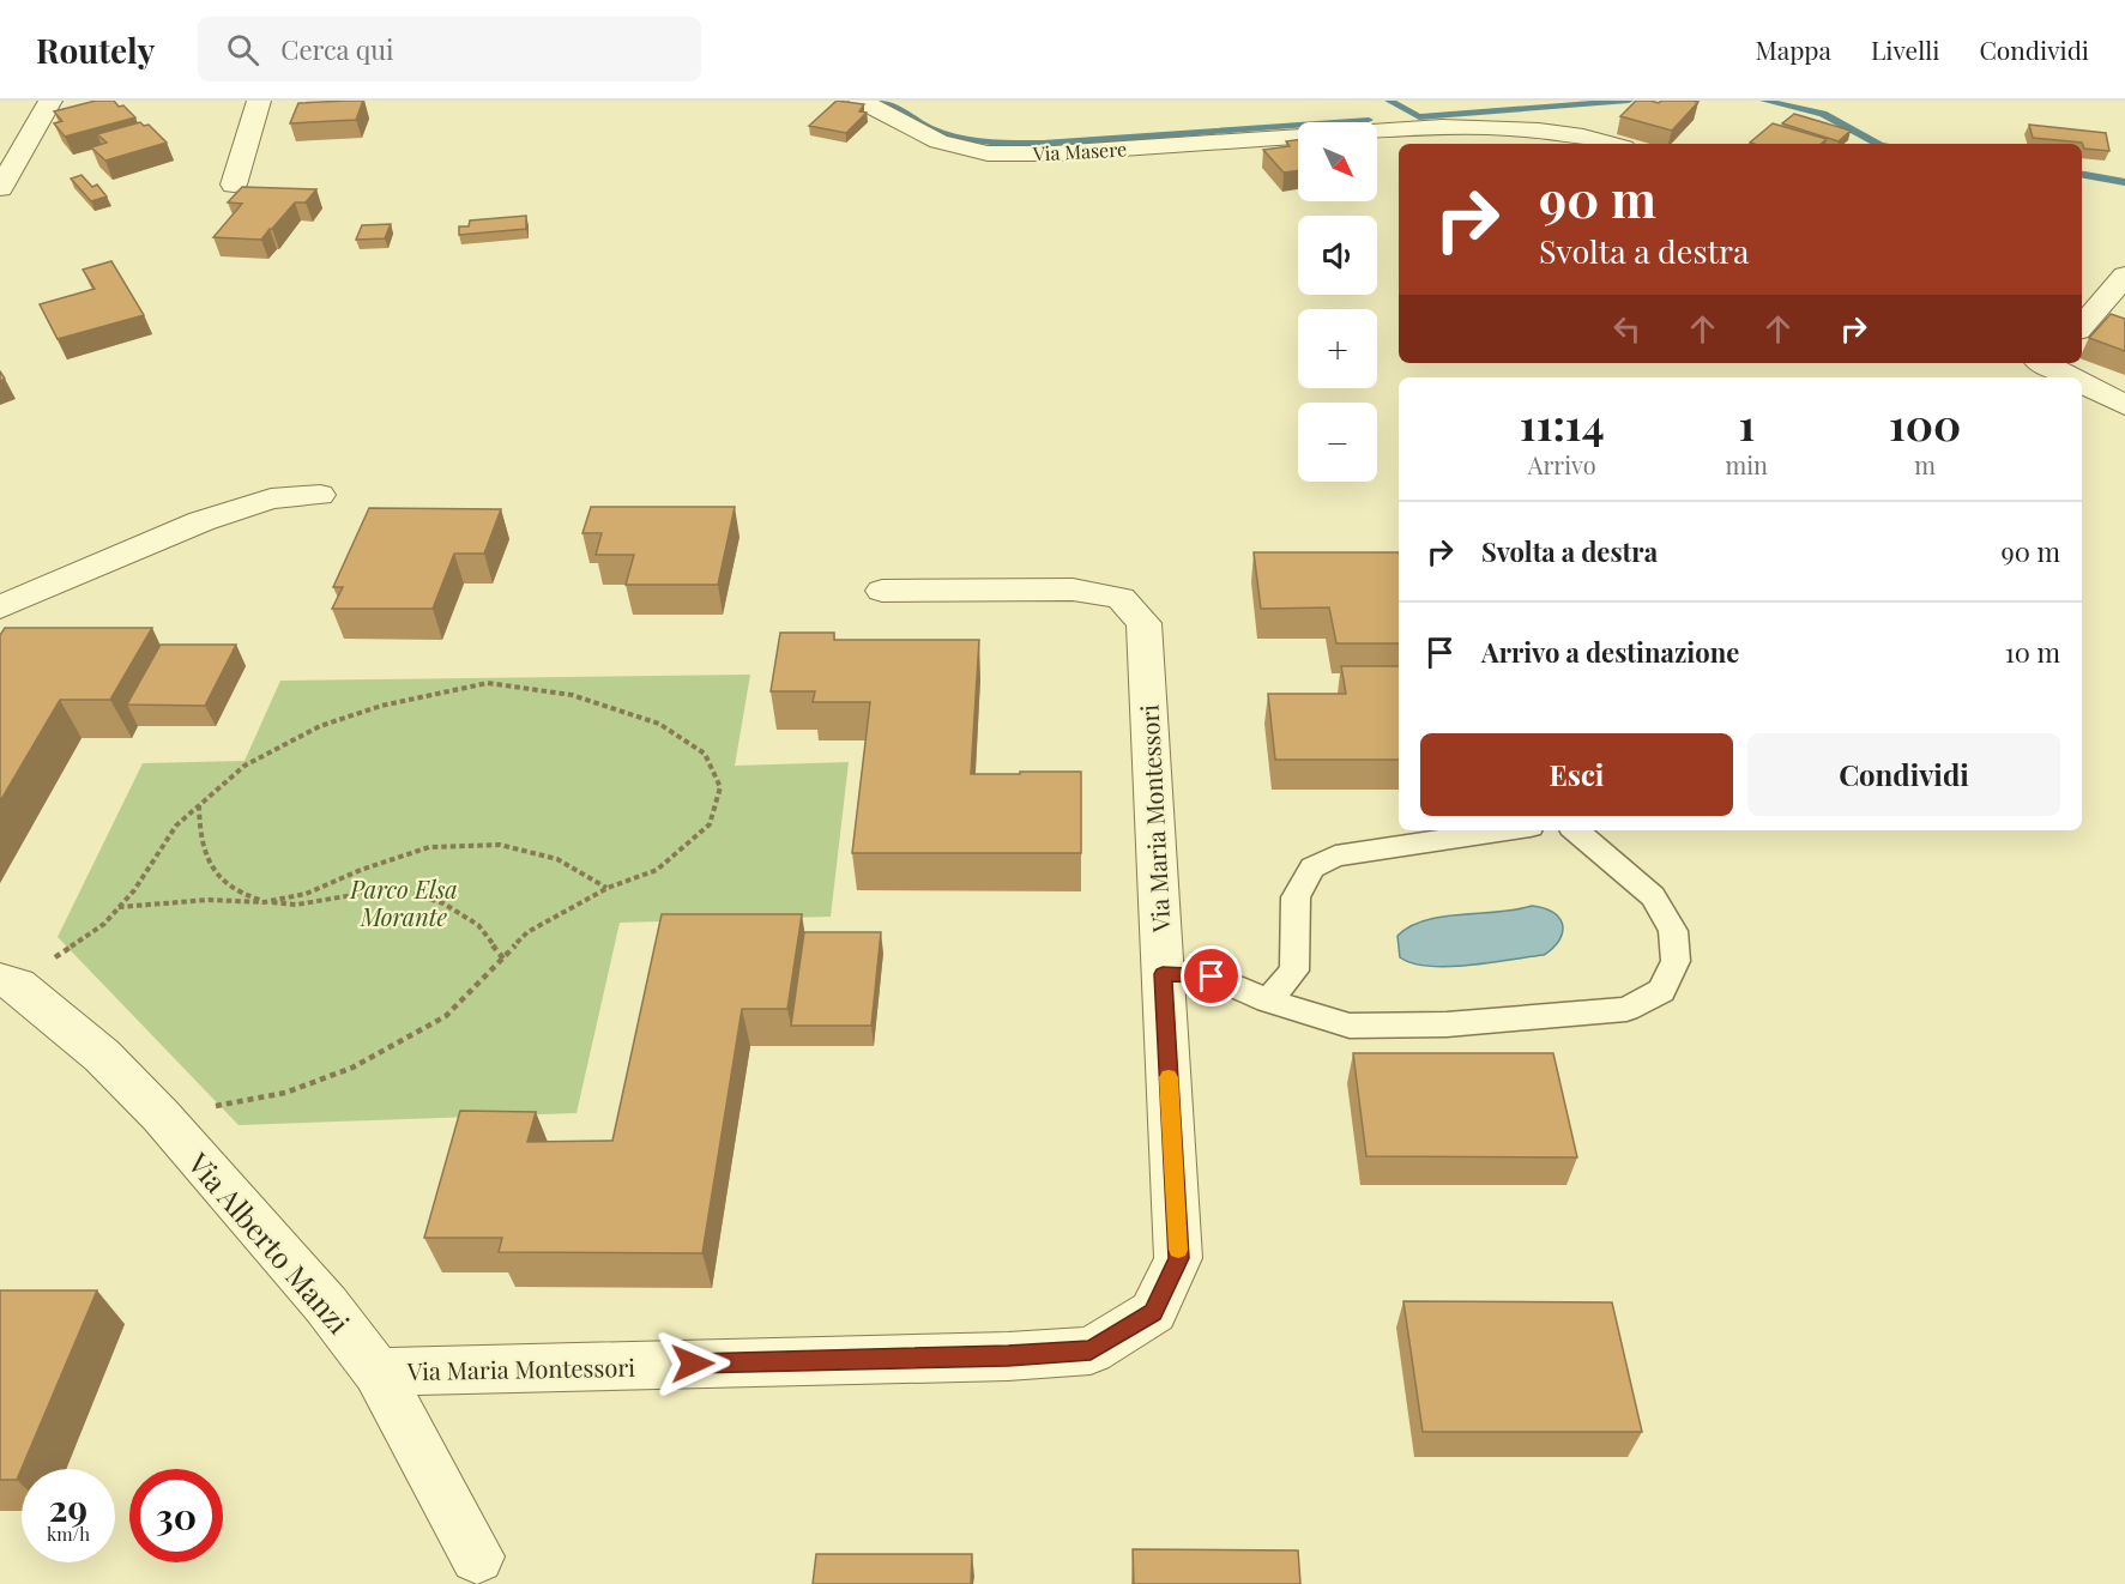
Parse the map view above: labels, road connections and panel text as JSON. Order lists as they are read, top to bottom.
{
  "streets": {
    "street": ["Via Masere", "Via Maria Montessori", "Via Alberto Manzi"]
  },
  "crossings": [
    ["Via Maria Montessori", "Via Alberto Manzi"]
  ],
  "parks": ["Parco Elsa Morante"],
  "north": "bottom right",
  "page": {
    "header": "Routely",
    "search": "Cerca qui",
    "nav": ["Mappa", "Livelli", "Condividi"],
    "map_buttons": ["+", "−"],
    "turn": ["90 m", "Svolta a destra"],
    "eta": [
      "11:14",
      "Arrivo",
      "1",
      "min",
      "100",
      "m"
    ],
    "list": [
      {
        "name": "Svolta a destra",
        "value": "90 m"
      },
      {
        "name": "Arrivo a destinazione",
        "value": "10 m"
      }
    ],
    "buttons": ["Esci", "Condividi"],
    "speed": "29 km/h",
    "limit": "30"
  }
}
